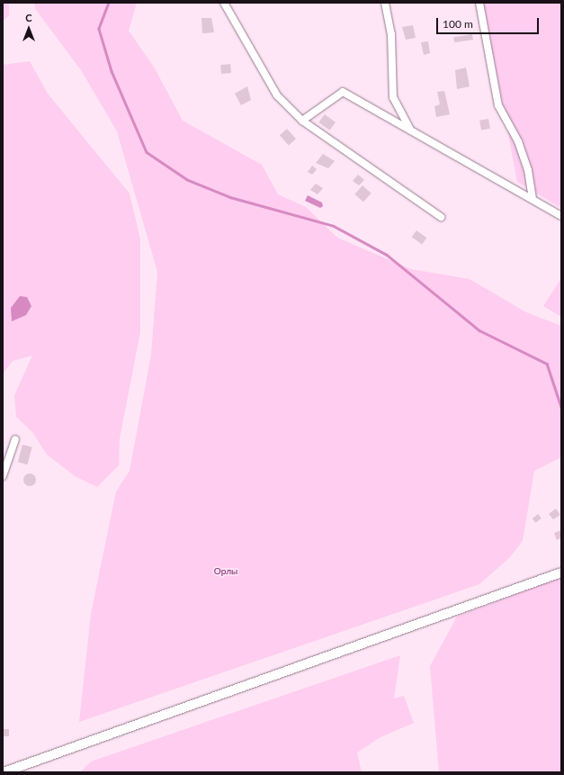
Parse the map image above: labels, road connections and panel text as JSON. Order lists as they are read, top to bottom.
{
  "parks": ["Орлы"],
  "scale_bar": "100 m",
  "north": "top"
}
